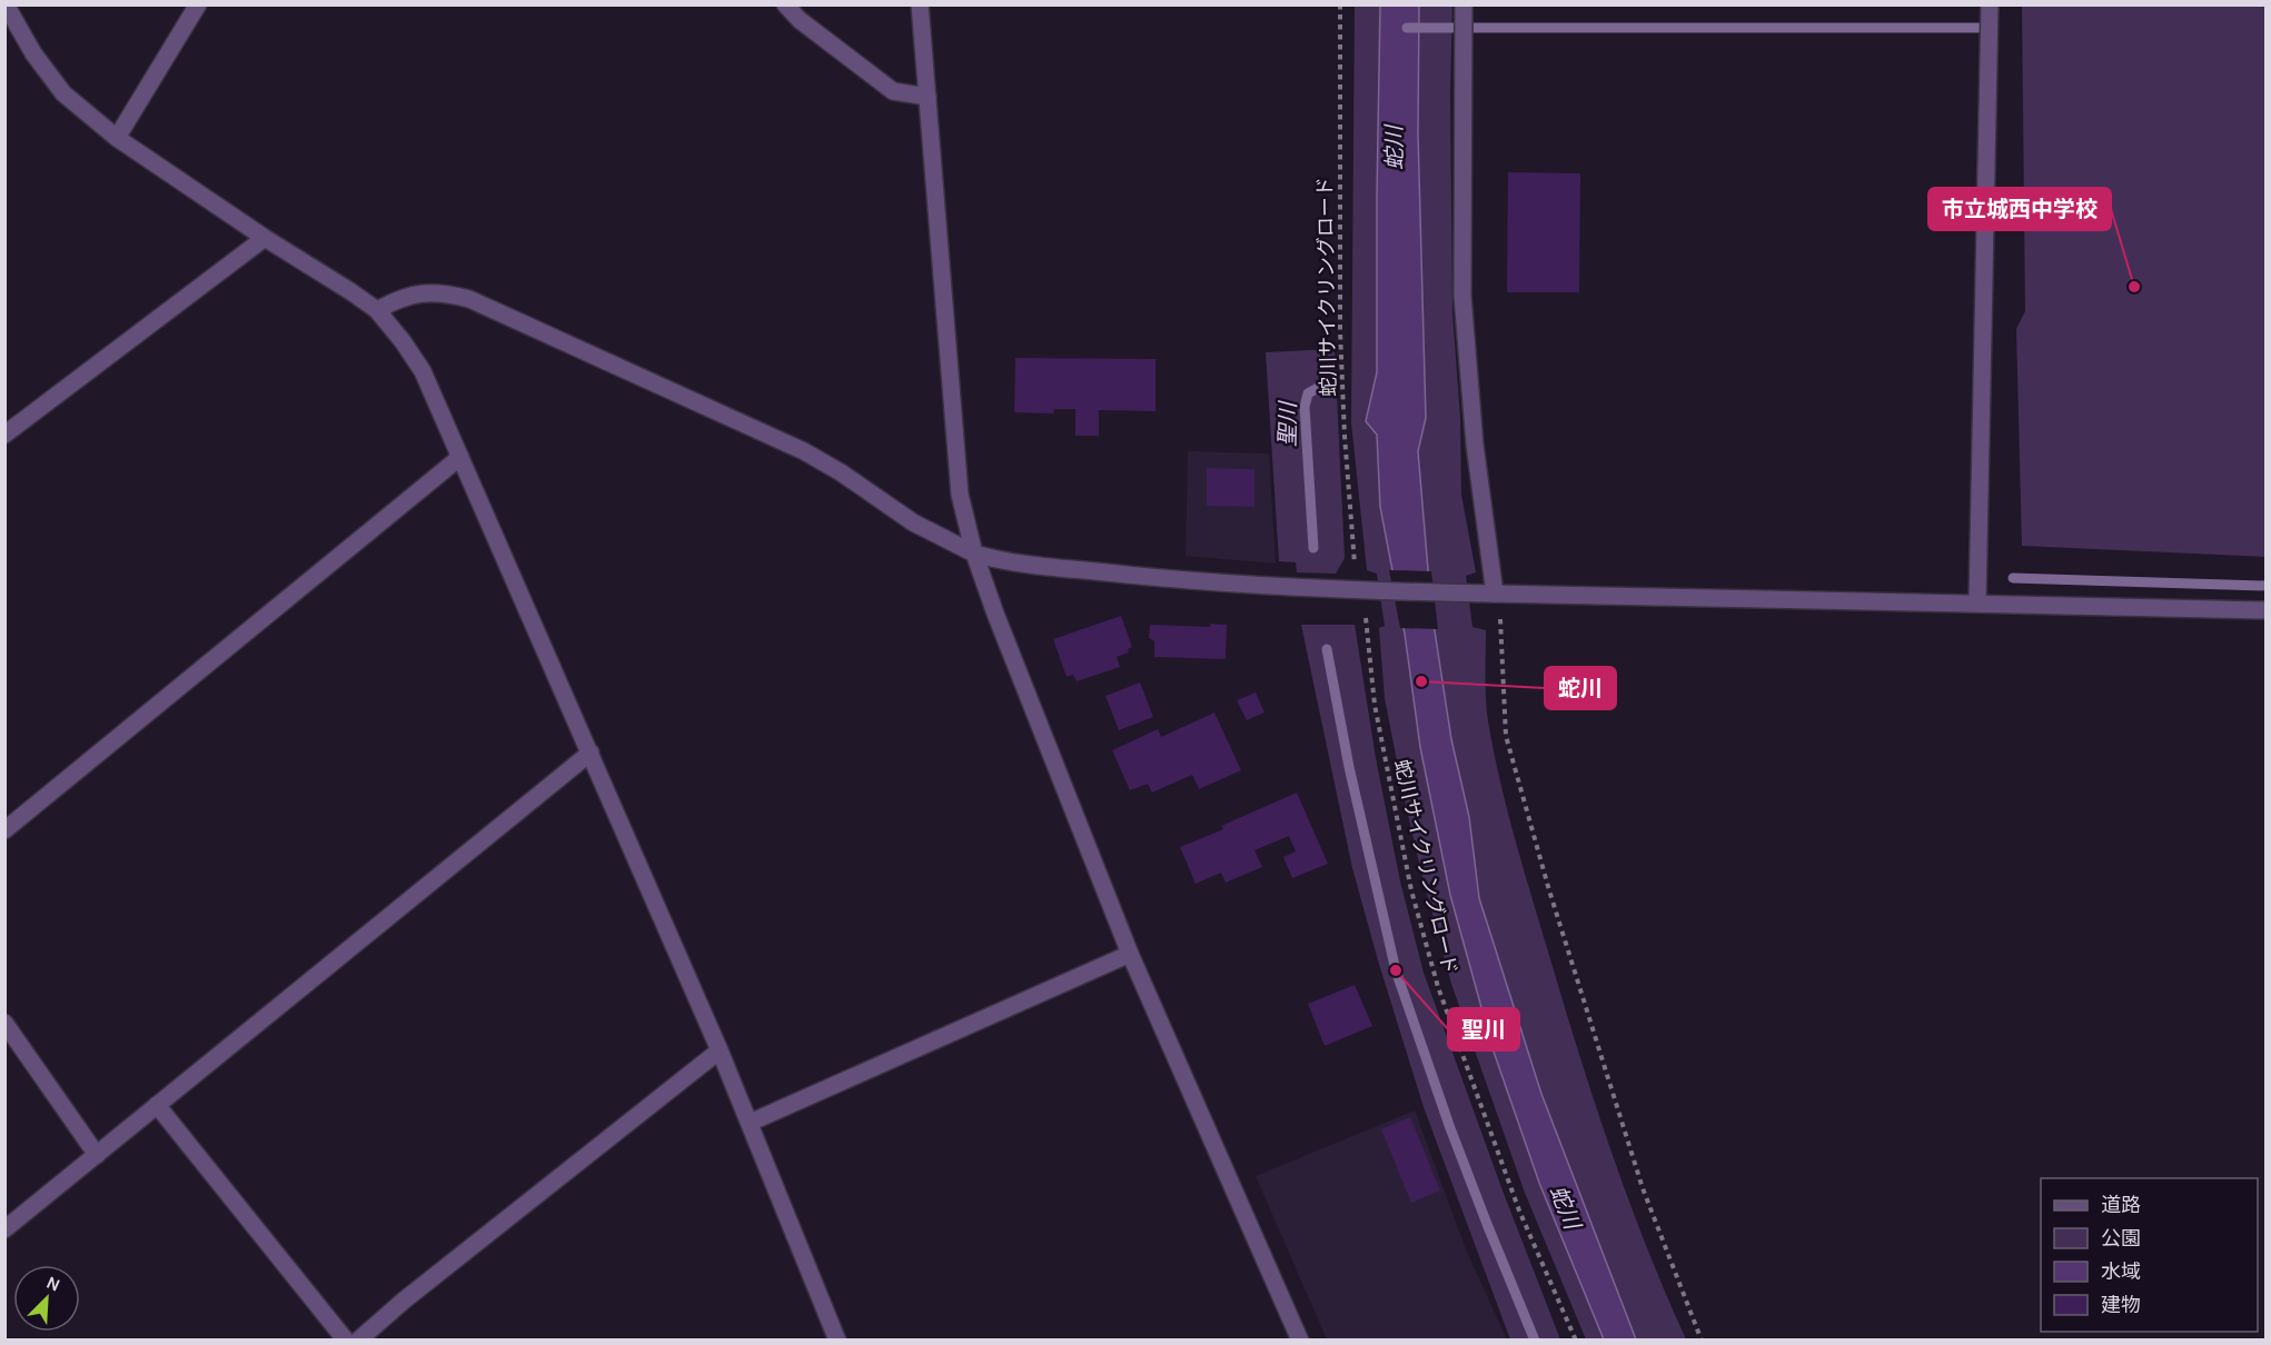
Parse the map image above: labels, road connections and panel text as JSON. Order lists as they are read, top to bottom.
{
  "streets": {
    "path": ["蛇川サイクリングロード"]
  },
  "water": ["蛇川", "聖川"],
  "places": ["市立城西中学校", "蛇川", "聖川"],
  "legend": [
    "道路",
    "公園",
    "水域",
    "建物"
  ],
  "north": "top right"
}
